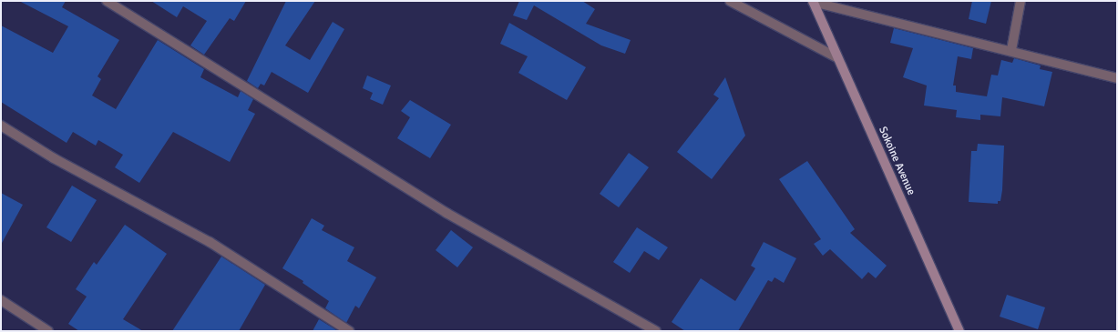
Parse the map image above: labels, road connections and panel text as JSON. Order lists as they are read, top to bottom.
{
  "streets": {
    "street": ["Sokoine Avenue"]
  }
}
